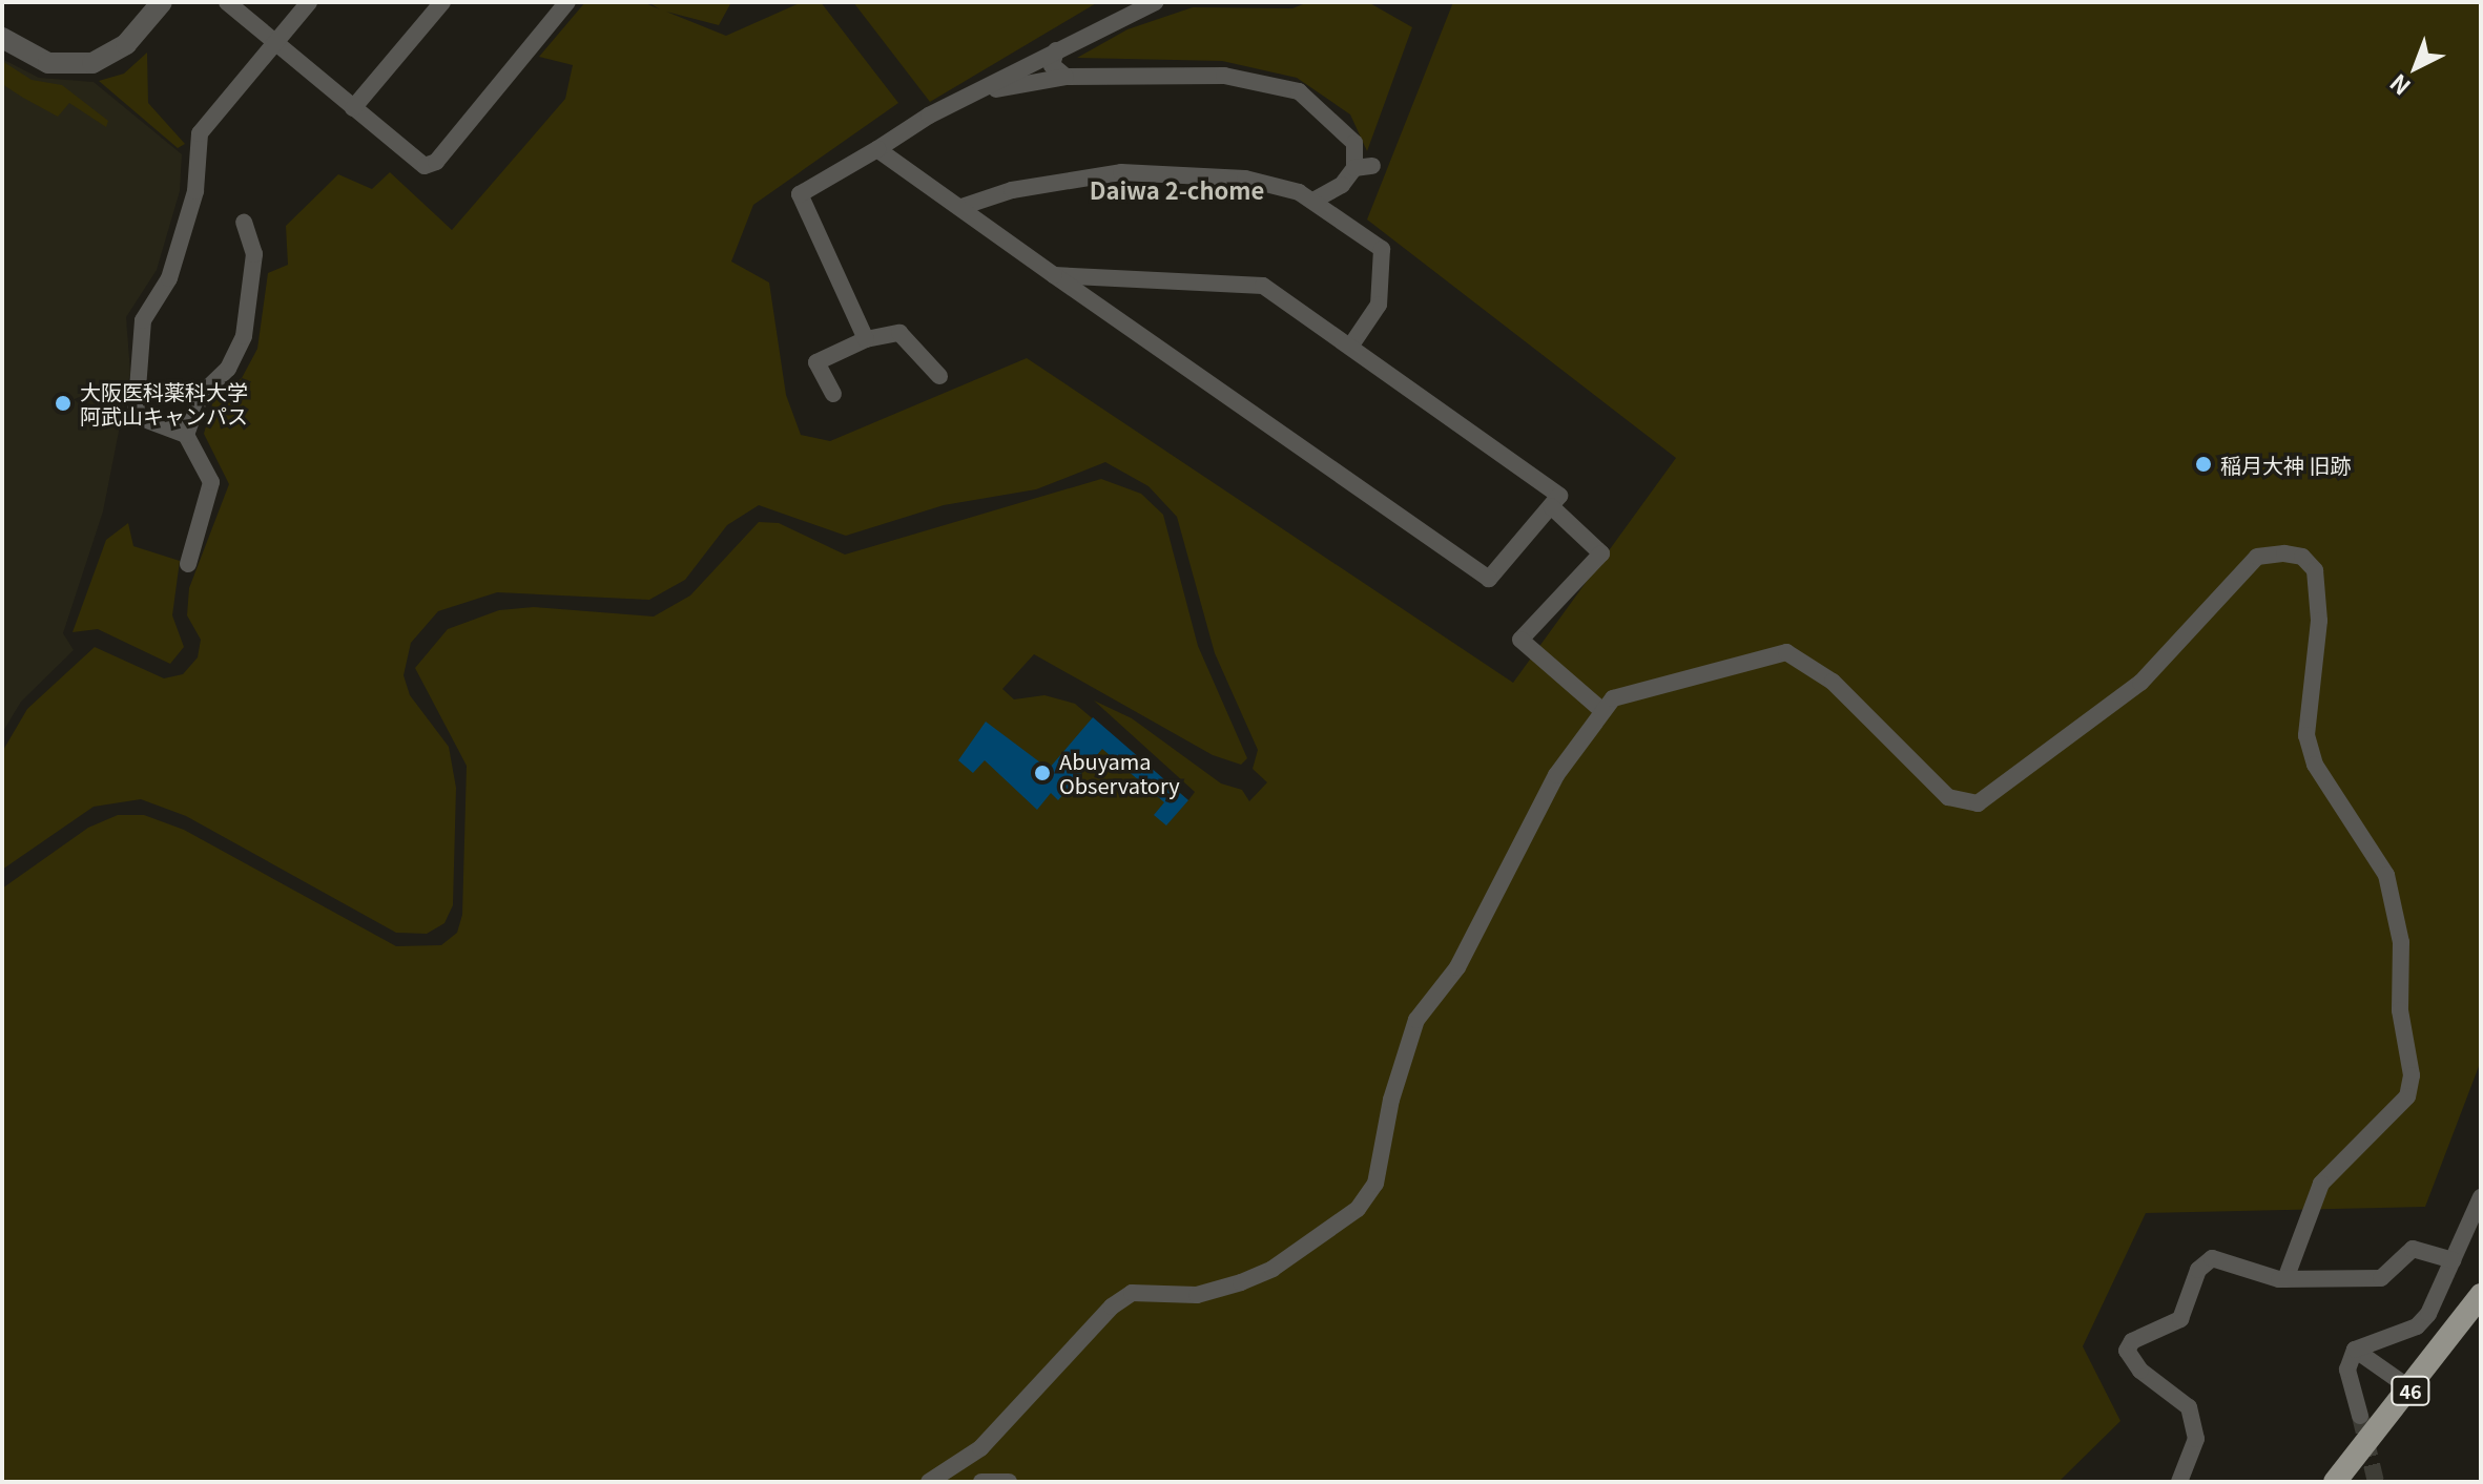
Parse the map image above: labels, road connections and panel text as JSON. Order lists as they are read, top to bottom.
{
  "streets": {
    "main road": ["46"]
  },
  "districts": ["Daiwa 2-chome"],
  "places": ["大阪医科薬科大学 阿武山キャンパス", "稲月大神 旧跡", "Abuyama Observatory"],
  "north": "bottom left"
}
